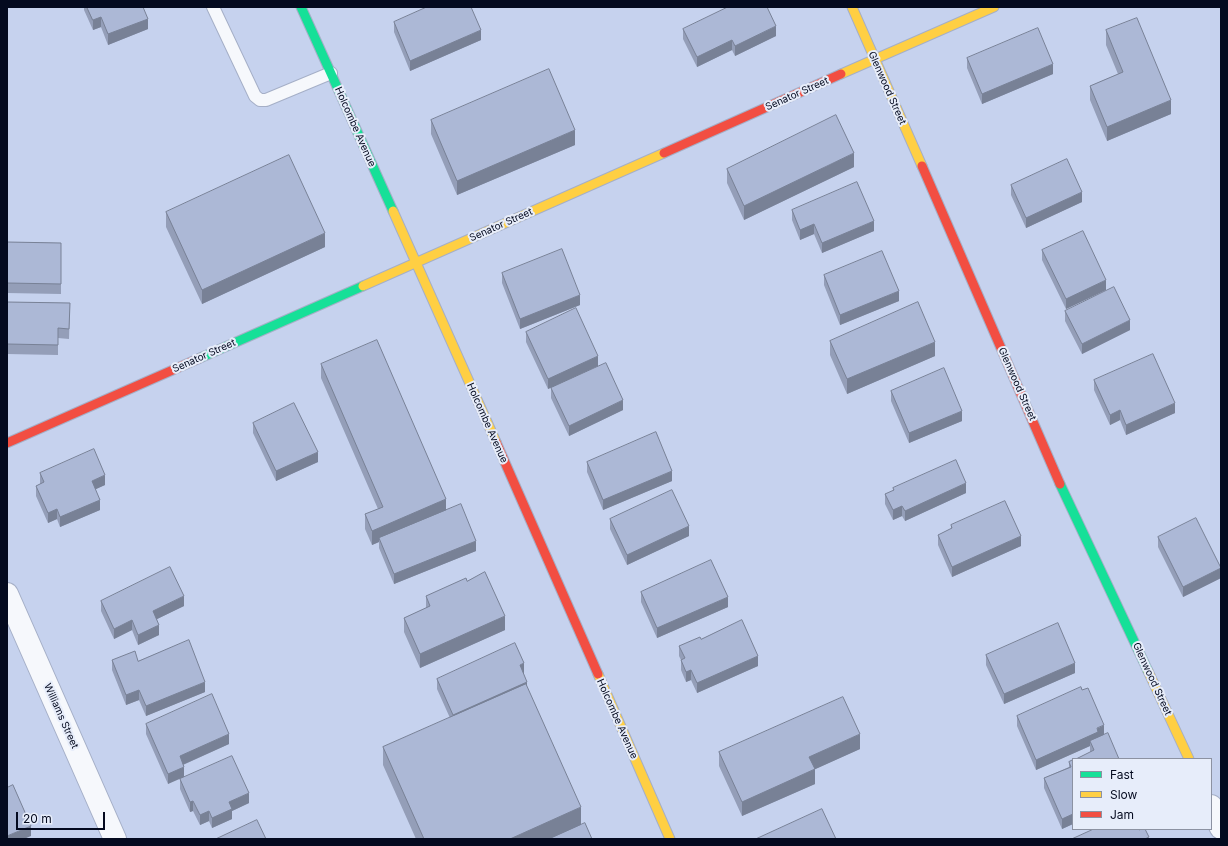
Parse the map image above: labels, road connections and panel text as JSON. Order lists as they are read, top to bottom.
{
  "streets": {
    "street": [
      "Glenwood Street",
      "Senator Street",
      "Holcombe Avenue",
      "Williams Street"
    ]
  },
  "crossings": [
    ["Glenwood Street", "Senator Street"],
    ["Senator Street", "Holcombe Avenue"]
  ],
  "legend": ["Fast", "Slow", "Jam"],
  "scale_bar": "20 m"
}
